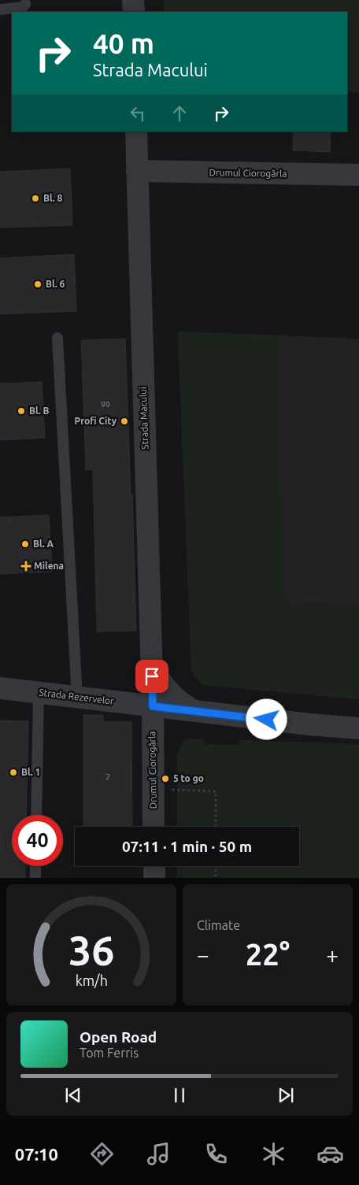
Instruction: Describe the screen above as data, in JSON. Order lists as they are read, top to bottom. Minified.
{"streets":{"street":["Drumul Ciorogârla","Strada Macului","Strada Rezervelor"]},"crossings":[["Drumul Ciorogârla","Strada Macului"],["Drumul Ciorogârla","Strada Rezervelor"],["Strada Macului","Strada Rezervelor"]],"places":{"other":["Bl. 8","Bl. 6","Bl. B","Profi City","Bl. A","Bl. 1","5 to go"],"health":["Milena"]},"house_numbers":["99","2"],"page":{"turn":["40 m","Strada Macului"],"limit":"40","trip":"07:11 · 1 min · 50 m","tile":"Climate","heat":["−","22°","+"],"song":["Open Road","Tom Ferris"],"tabs":"07:10","gauge":["36","km/h"]}}
